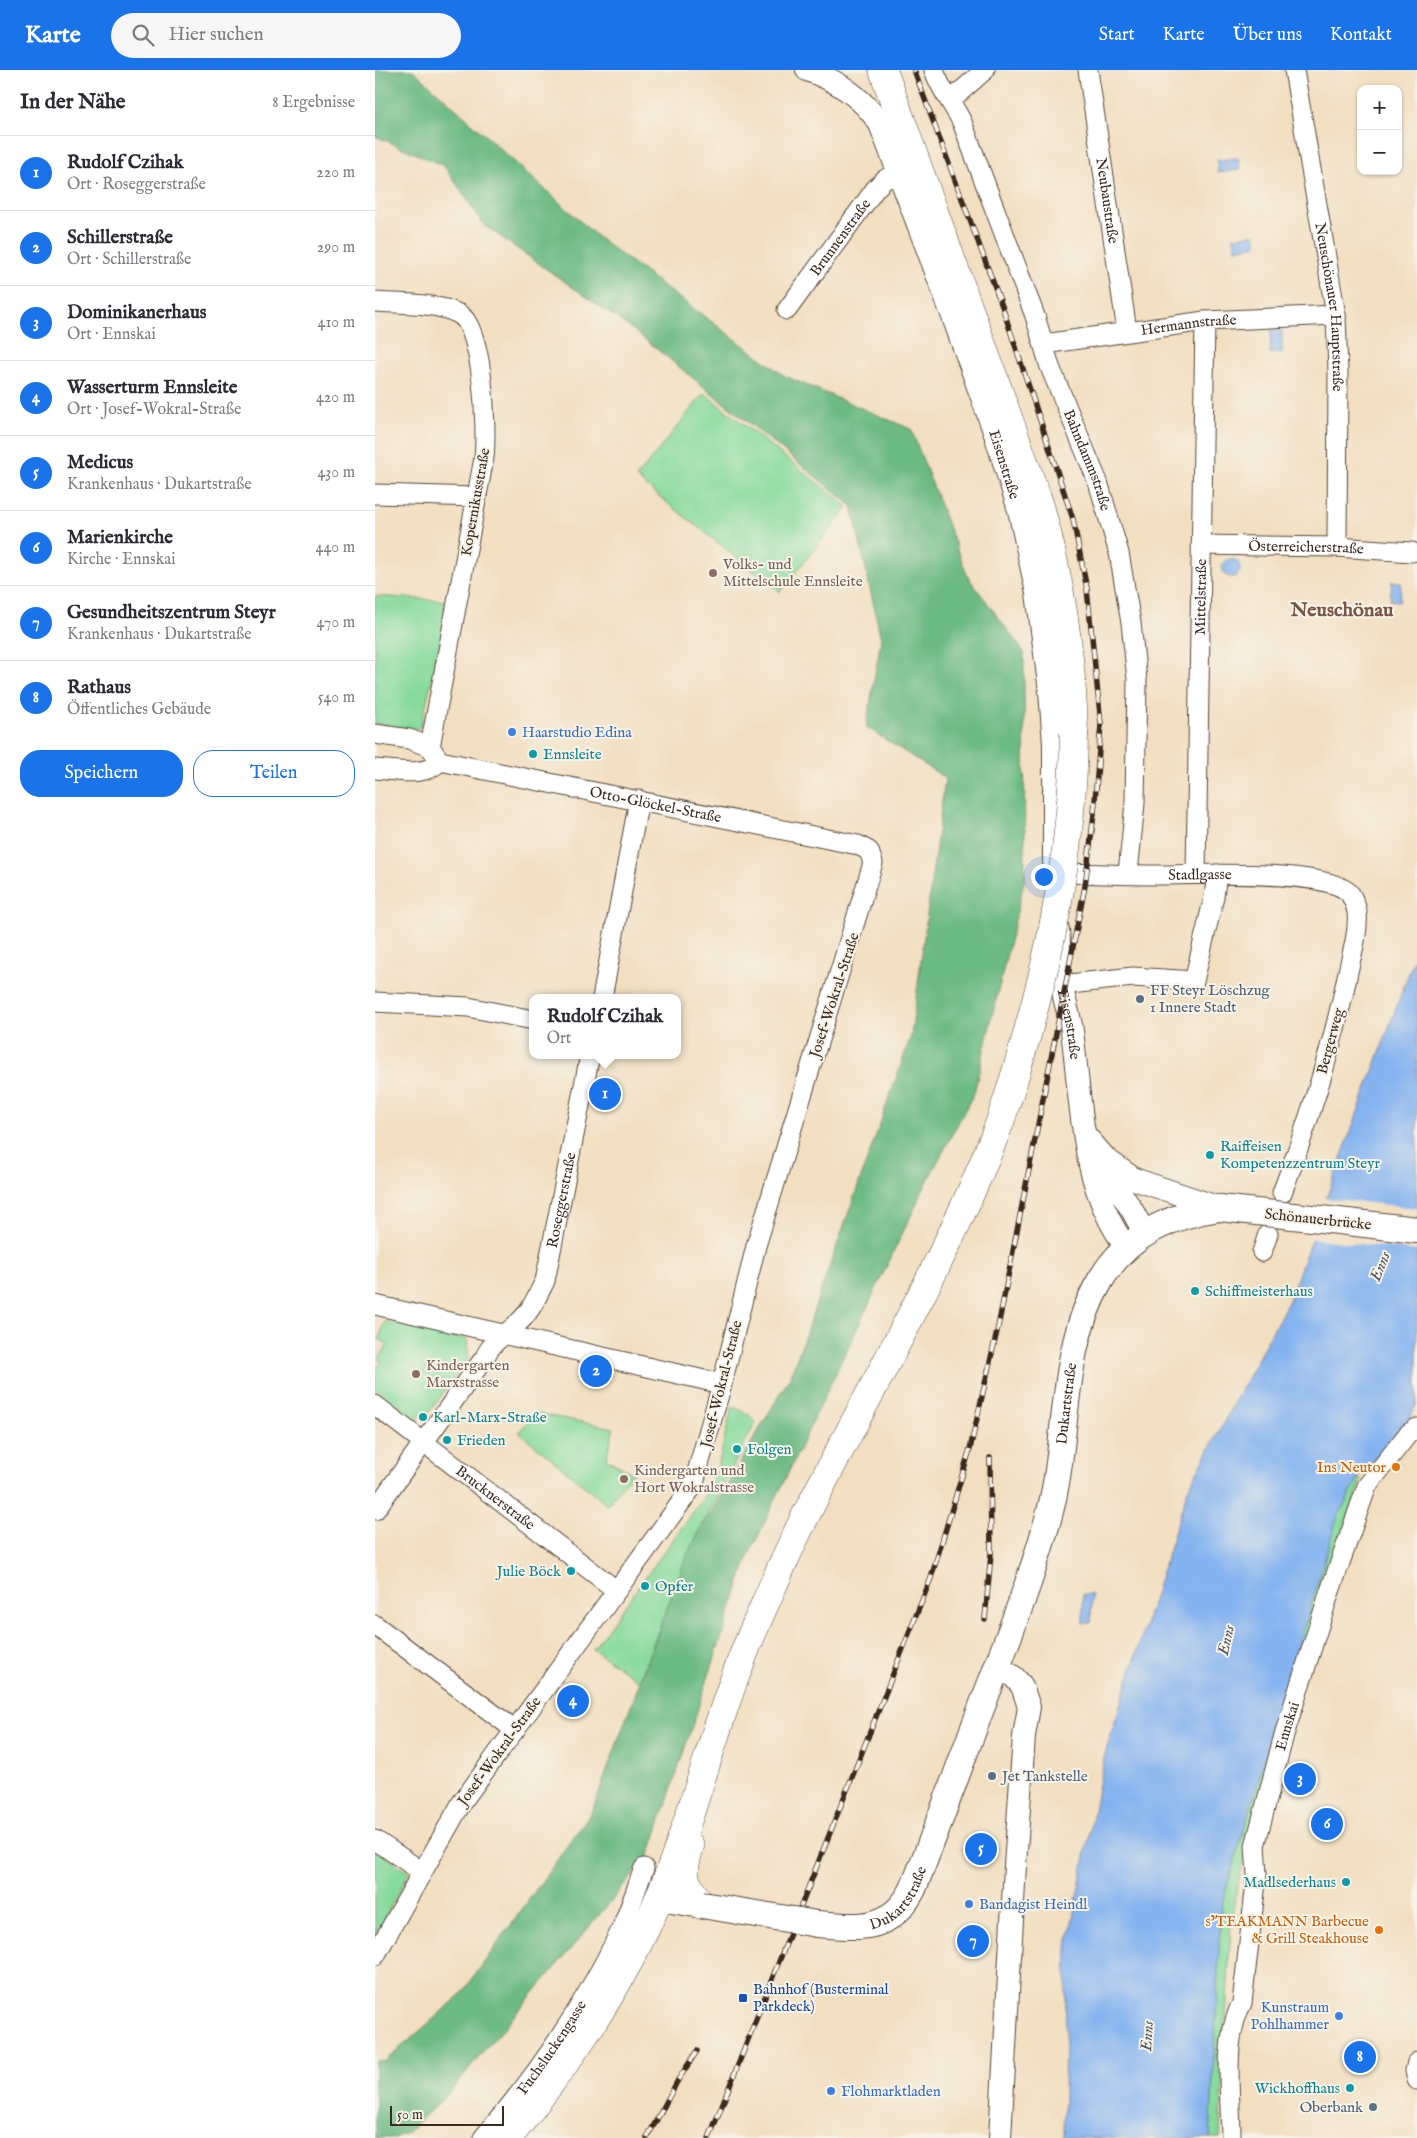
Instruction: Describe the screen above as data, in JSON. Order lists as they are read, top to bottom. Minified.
{"streets":{"main road":["Eisenstraße","Schönauerbrücke","Dukartstraße"],"street":["Neubaustraße","Brunnenstraße","Neuschönauer Hauptstraße","Hermannstraße","Bahndammstraße","Kopernikusstraße","Österreicherstraße","Mittelstraße","Otto-Glöckel-Straße","Stadlgasse","Josef-Wokral-Straße","Bergerweg","Roseggerstraße","Brucknerstraße","Ennskai","Fuchsluckengasse"]},"crossings":[["Neubaustraße","Hermannstraße"],["Brunnenstraße","Eisenstraße"],["Neuschönauer Hauptstraße","Hermannstraße"],["Neuschönauer Hauptstraße","Österreicherstraße"],["Hermannstraße","Bahndammstraße"],["Hermannstraße","Mittelstraße"],["Bahndammstraße","Stadlgasse"],["Eisenstraße","Stadlgasse"],["Eisenstraße","Schönauerbrücke"],["Eisenstraße","Dukartstraße"],["Kopernikusstraße","Otto-Glöckel-Straße"],["Österreicherstraße","Mittelstraße"],["Mittelstraße","Stadlgasse"],["Otto-Glöckel-Straße","Josef-Wokral-Straße"],["Stadlgasse","Bergerweg"],["Josef-Wokral-Straße","Brucknerstraße"],["Schönauerbrücke","Dukartstraße"]],"districts":["Neuschönau"],"water":["Enns"],"places":{"other":["Volks- und Mittelschule Ennsleite","Haarstudio Edina","Ennsleite","FF Steyr Löschzug 1 Innere Stadt","Raiffeisen Kompetenzzentrum Steyr","Schiffmeisterhaus","Kindergarten Marxstrasse","Karl-Marx-Straße","Frieden","Folgen","Ins Neutor","Kindergarten und Hort Wokralstrasse","Julie Böck","Opfer","Jet Tankstelle","Madlsederhaus","Bandagist Heindl","s’TEAKMANN Barbecue & Grill Steakhouse","Kunstraum Pohlhammer","Wickhoffhaus","Flohmarktladen","Oberbank"],"transit":["Bahnhof (Busterminal Parkdeck)"]},"scale_bar":"50 m","page":{"header":"Karte","search":"Hier suchen","nav":["Start","Karte","Über uns","Kontakt"],"heading":["In der Nähe","8 Ergebnisse"],"map_buttons":["+","−"],"list":[{"mark":"1","name":"Rudolf Czihak","note":"Ort · Roseggerstraße","value":"220 m"},{"mark":"2","name":"Schillerstraße","note":"Ort · Schillerstraße","value":"290 m"},{"mark":"3","name":"Dominikanerhaus","note":"Ort · Ennskai","value":"410 m"},{"mark":"4","name":"Wasserturm Ennsleite","note":"Ort · Josef-Wokral-Straße","value":"420 m"},{"mark":"5","name":"Medicus","note":"Krankenhaus · Dukartstraße","value":"430 m"},{"mark":"6","name":"Marienkirche","note":"Kirche · Ennskai","value":"440 m"},{"mark":"7","name":"Gesundheitszentrum Steyr","note":"Krankenhaus · Dukartstraße","value":"470 m"},{"mark":"8","name":"Rathaus","note":"Öffentliches Gebäude","value":"540 m"}],"buttons":["Speichern","Teilen"],"popup":["Rudolf Czihak","Ort"],"pins":["1","2","4","3","6","5","7","8"],"scale":"50 m"}}
